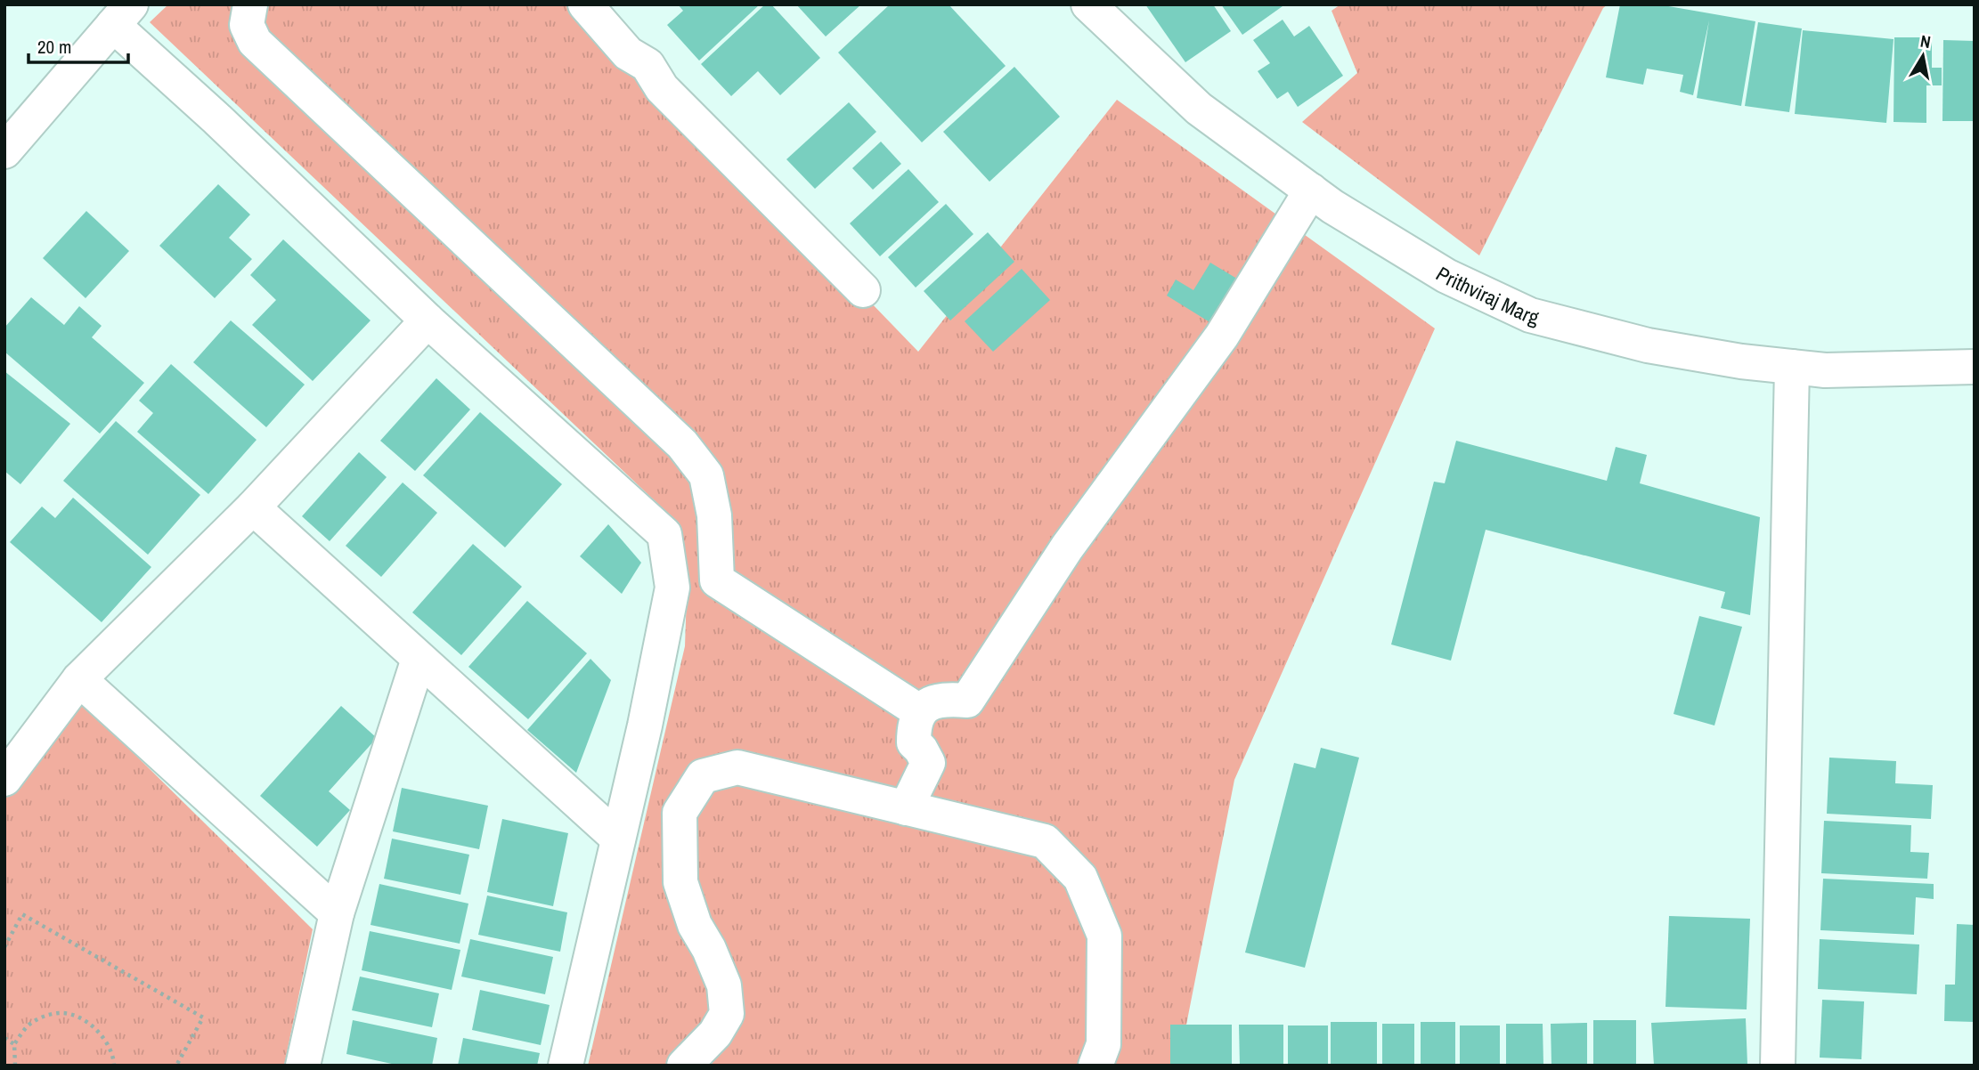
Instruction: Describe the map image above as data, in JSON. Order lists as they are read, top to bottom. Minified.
{"streets":{"street":["Prithviraj Marg"]},"scale_bar":"20 m","north":"top"}
